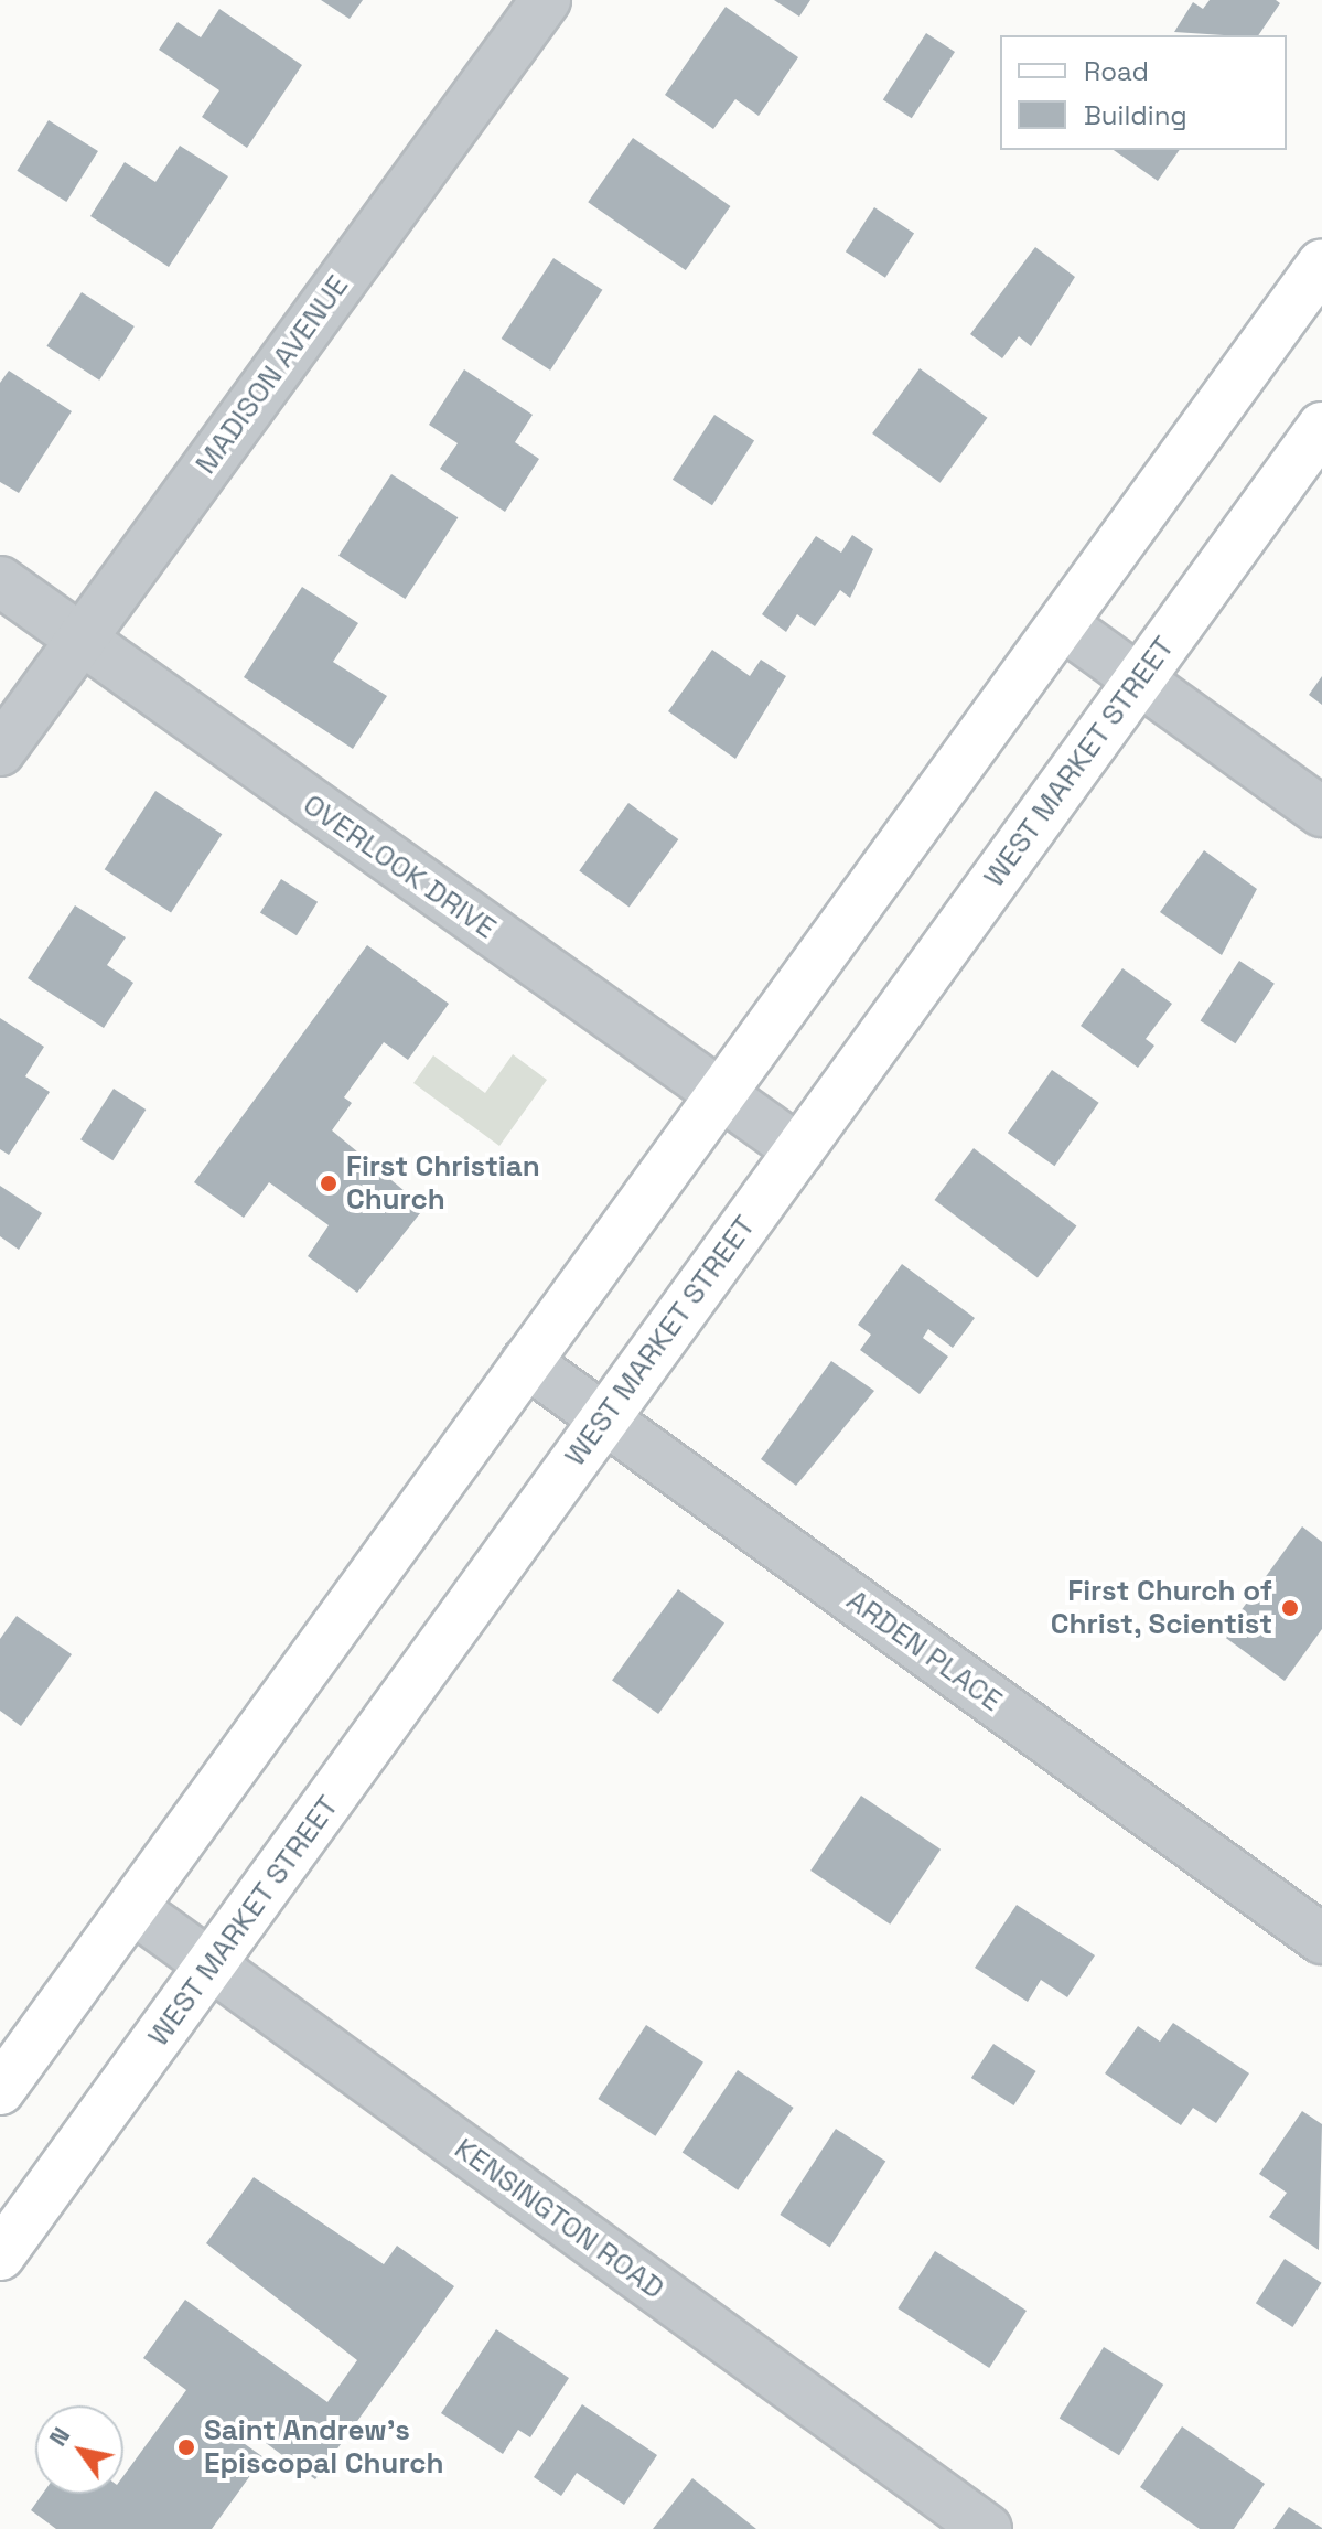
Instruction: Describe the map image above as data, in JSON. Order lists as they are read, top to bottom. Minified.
{"streets":{"main road":["WEST MARKET STREET"],"street":["MADISON AVENUE","OVERLOOK DRIVE","ARDEN PLACE","KENSINGTON ROAD"]},"crossings":[["MADISON AVENUE","OVERLOOK DRIVE"],["WEST MARKET STREET","OVERLOOK DRIVE"],["WEST MARKET STREET","ARDEN PLACE"],["WEST MARKET STREET","KENSINGTON ROAD"]],"places":["First Christian Church","First Church of Christ, Scientist","Saint Andrew's Episcopal Church"],"legend":["Road","Building"],"north":"top left"}
